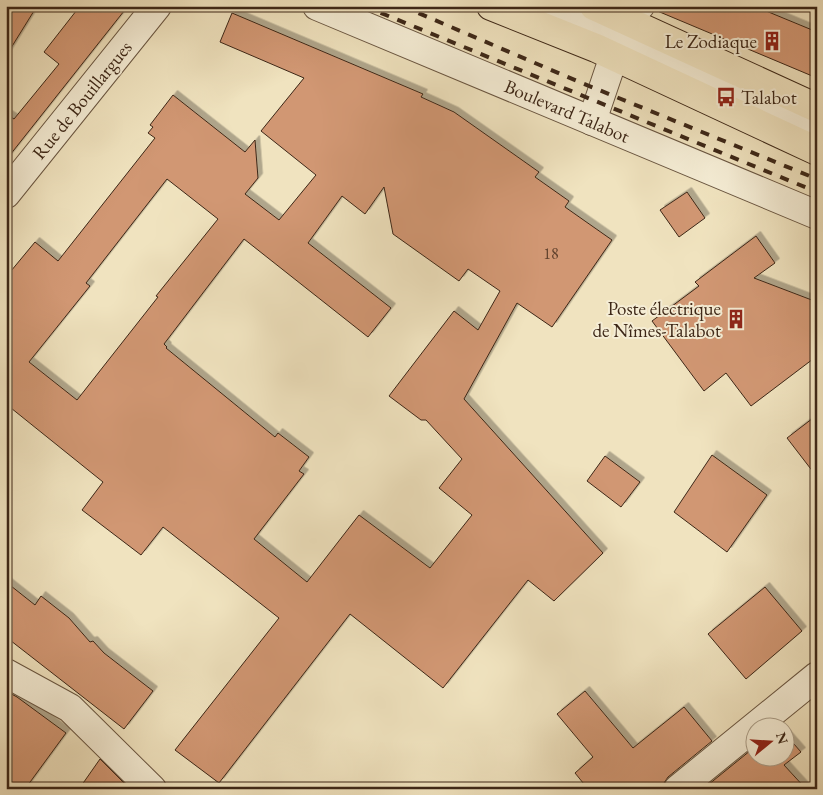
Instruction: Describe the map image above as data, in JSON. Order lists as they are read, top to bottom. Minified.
{"streets":{"street":["Rue de Bouillargues","Boulevard Talabot"]},"places":{"building":["Le Zodiaque","Poste électrique de Nîmes-Talabot"],"bus stop":["Talabot"]},"house_numbers":["18"],"north":"right"}
